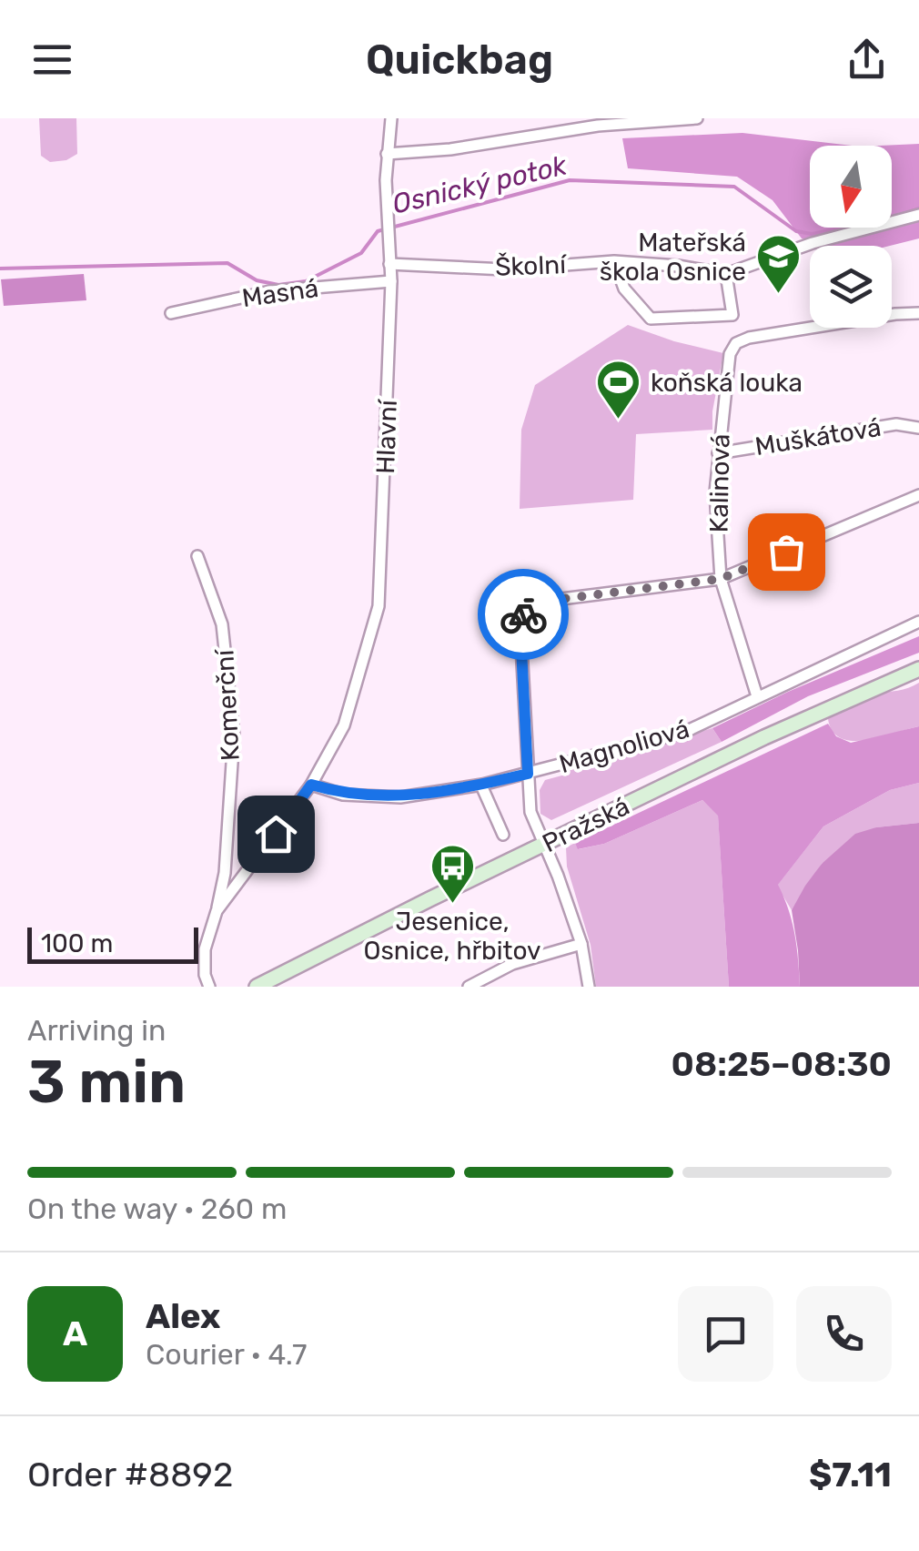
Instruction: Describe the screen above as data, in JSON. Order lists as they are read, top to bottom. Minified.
{"streets":{"main road":["Pražská"],"street":["Školní","Masná","Hlavní","Muškátová","Kalinová","Komerční","Magnoliová"]},"crossings":[["Školní","Hlavní"],["Masná","Hlavní"],["Hlavní","Komerční"],["Hlavní","Magnoliová"],["Muškátová","Kalinová"],["Kalinová","Magnoliová"]],"water":["Osnický potok"],"places":{"school or university":["Mateřská škola Osnice"],"sports":["koňská louka"],"bus stop":["Jesenice, Osnice, hřbitov"]},"scale_bar":"100 m","north":"bottom","page":{"header":"Quickbag","scale":"100 m","heading":["3 min","Arriving in","08:25–08:30"],"panel":["Alex","Courier · 4.7","Order #8892","$7.11"],"bar":"On the way · 260 m","round":"A"}}
